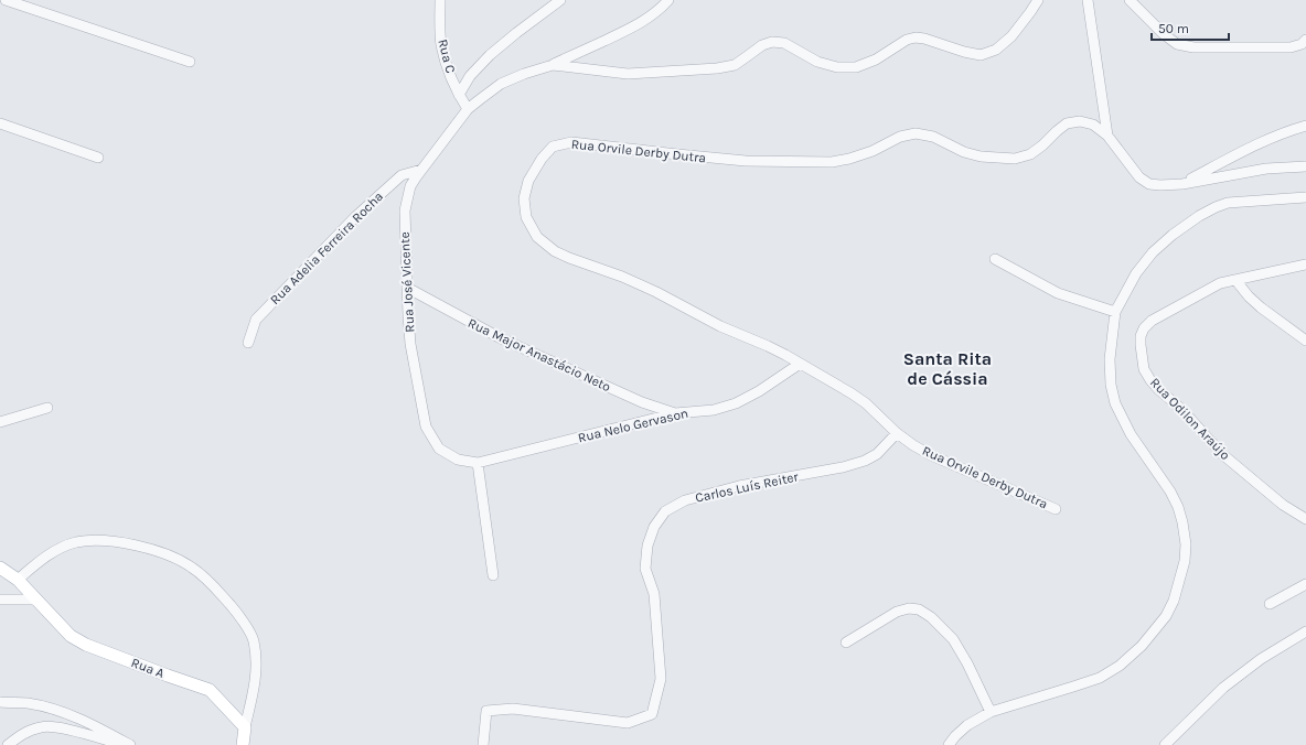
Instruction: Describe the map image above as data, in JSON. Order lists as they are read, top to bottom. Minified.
{"streets":{"main road":["Rua A"],"street":["Rua C","Rua Orvile Derby Dutra","Rua Adelia Ferreira Rocha","Rua José Vicente","Rua Major Anastácio Neto","Rua Odilon Araújo","Rua Nelo Gervason","Carlos Luís Reiter"]},"crossings":[["Rua C","Rua José Vicente"],["Rua Orvile Derby Dutra","Rua Nelo Gervason"],["Rua Orvile Derby Dutra","Carlos Luís Reiter"],["Rua Adelia Ferreira Rocha","Rua José Vicente"],["Rua José Vicente","Rua Major Anastácio Neto"],["Rua José Vicente","Rua Nelo Gervason"],["Rua Major Anastácio Neto","Rua Nelo Gervason"]],"districts":["Santa Rita de Cássia"],"scale_bar":"50 m"}
